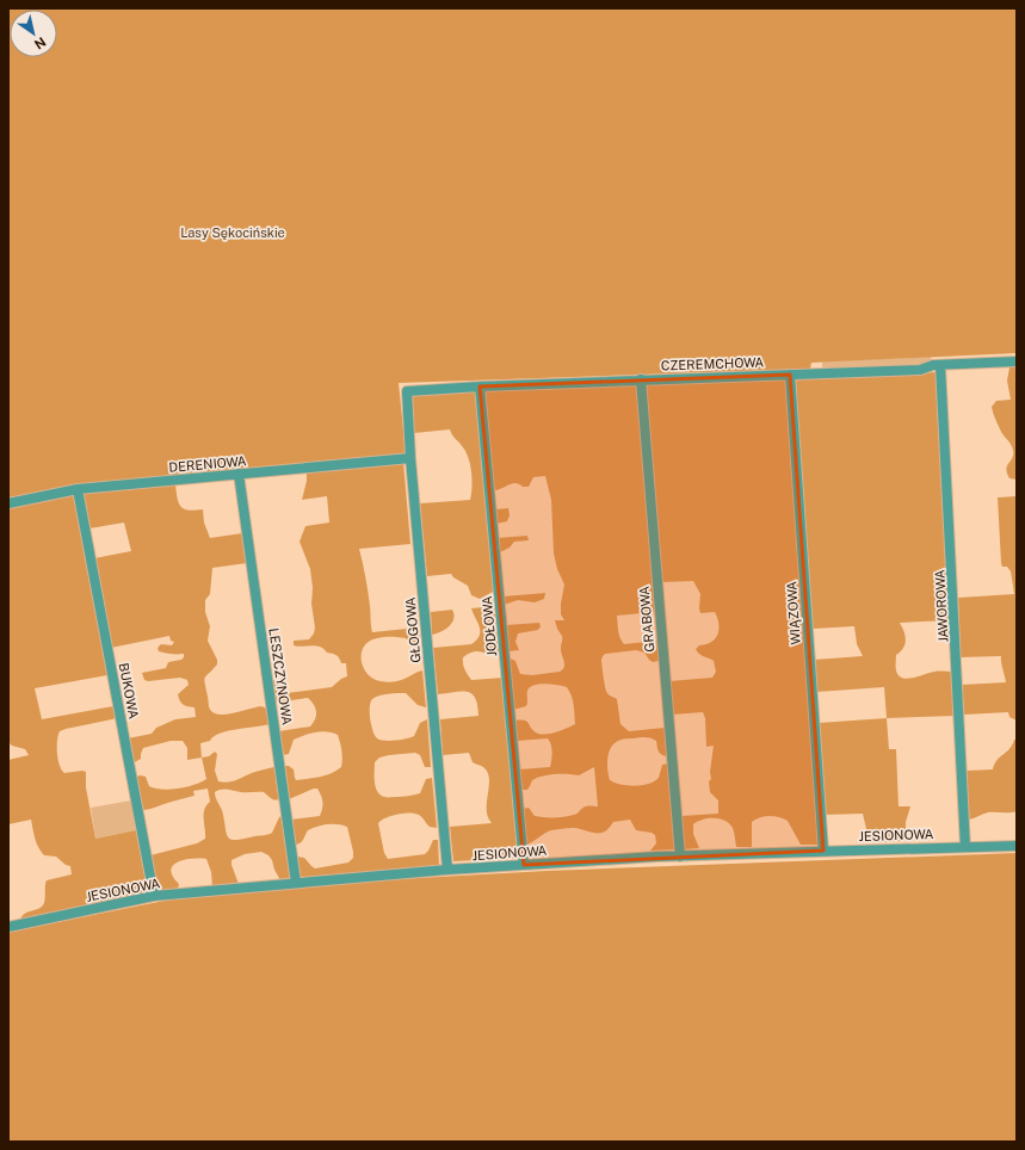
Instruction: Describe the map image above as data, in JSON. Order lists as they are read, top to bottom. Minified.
{"streets":{"street":["CZEREMCHOWA","DERENIOWA","JAWOROWA","WIĄZOWA","GRABOWA","JODŁOWA","GŁOGOWA","LESZCZYNOWA","BUKOWA","JESIONOWA"]},"crossings":[["CZEREMCHOWA","JAWOROWA"],["CZEREMCHOWA","WIĄZOWA"],["CZEREMCHOWA","GRABOWA"],["CZEREMCHOWA","JODŁOWA"],["CZEREMCHOWA","GŁOGOWA"],["DERENIOWA","GŁOGOWA"],["DERENIOWA","LESZCZYNOWA"],["DERENIOWA","BUKOWA"],["JAWOROWA","JESIONOWA"],["WIĄZOWA","JESIONOWA"],["GRABOWA","JESIONOWA"],["JODŁOWA","JESIONOWA"],["GŁOGOWA","JESIONOWA"],["LESZCZYNOWA","JESIONOWA"],["BUKOWA","JESIONOWA"]],"parks":["Lasy Sękocińskie"],"north":"bottom right"}
